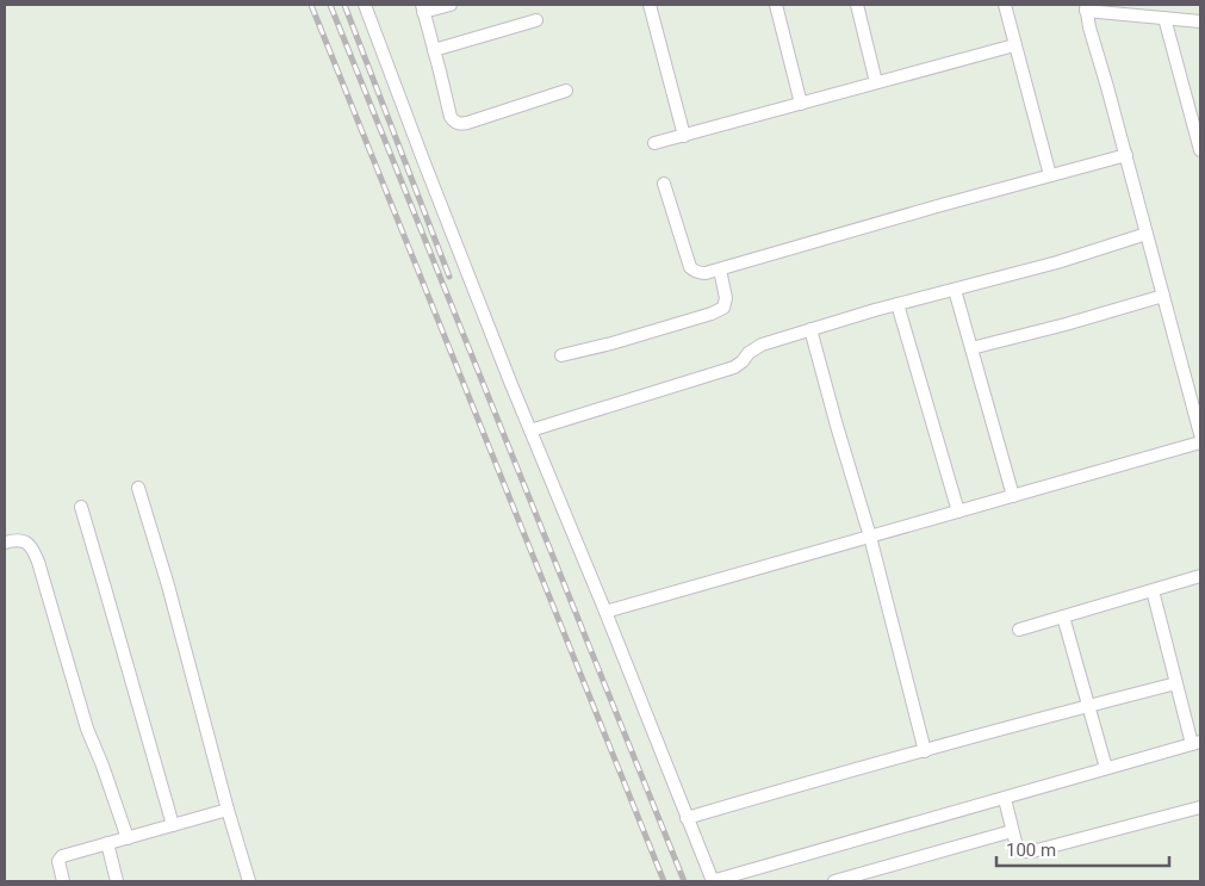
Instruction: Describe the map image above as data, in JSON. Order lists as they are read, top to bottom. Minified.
{"scale_bar":"100 m"}
